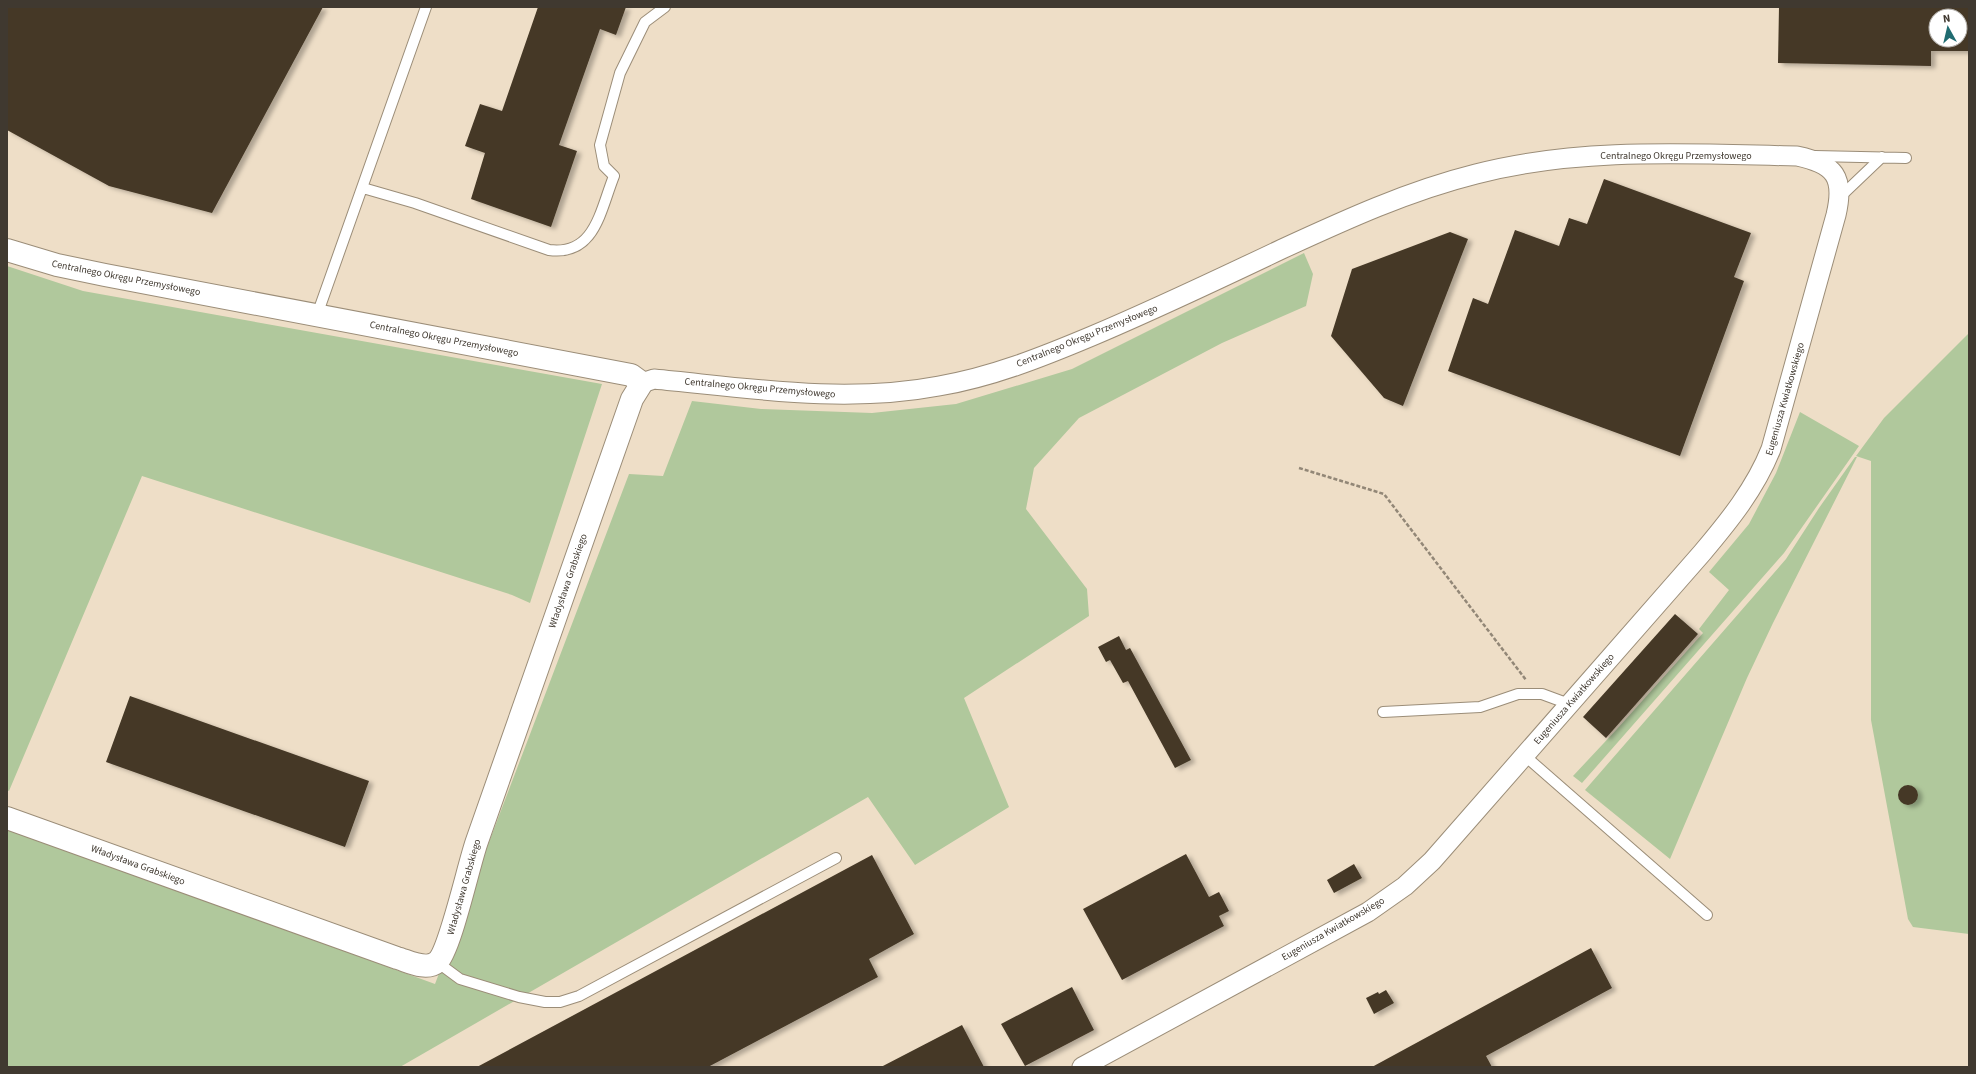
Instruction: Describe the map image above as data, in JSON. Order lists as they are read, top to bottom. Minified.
{"streets":{"street":["Centralnego Okręgu Przemysłowego","Eugeniusza Kwiatkowskiego","Władysława Grabskiego"]},"crossings":[["Centralnego Okręgu Przemysłowego","Eugeniusza Kwiatkowskiego"],["Centralnego Okręgu Przemysłowego","Władysława Grabskiego"]],"north":"top"}
